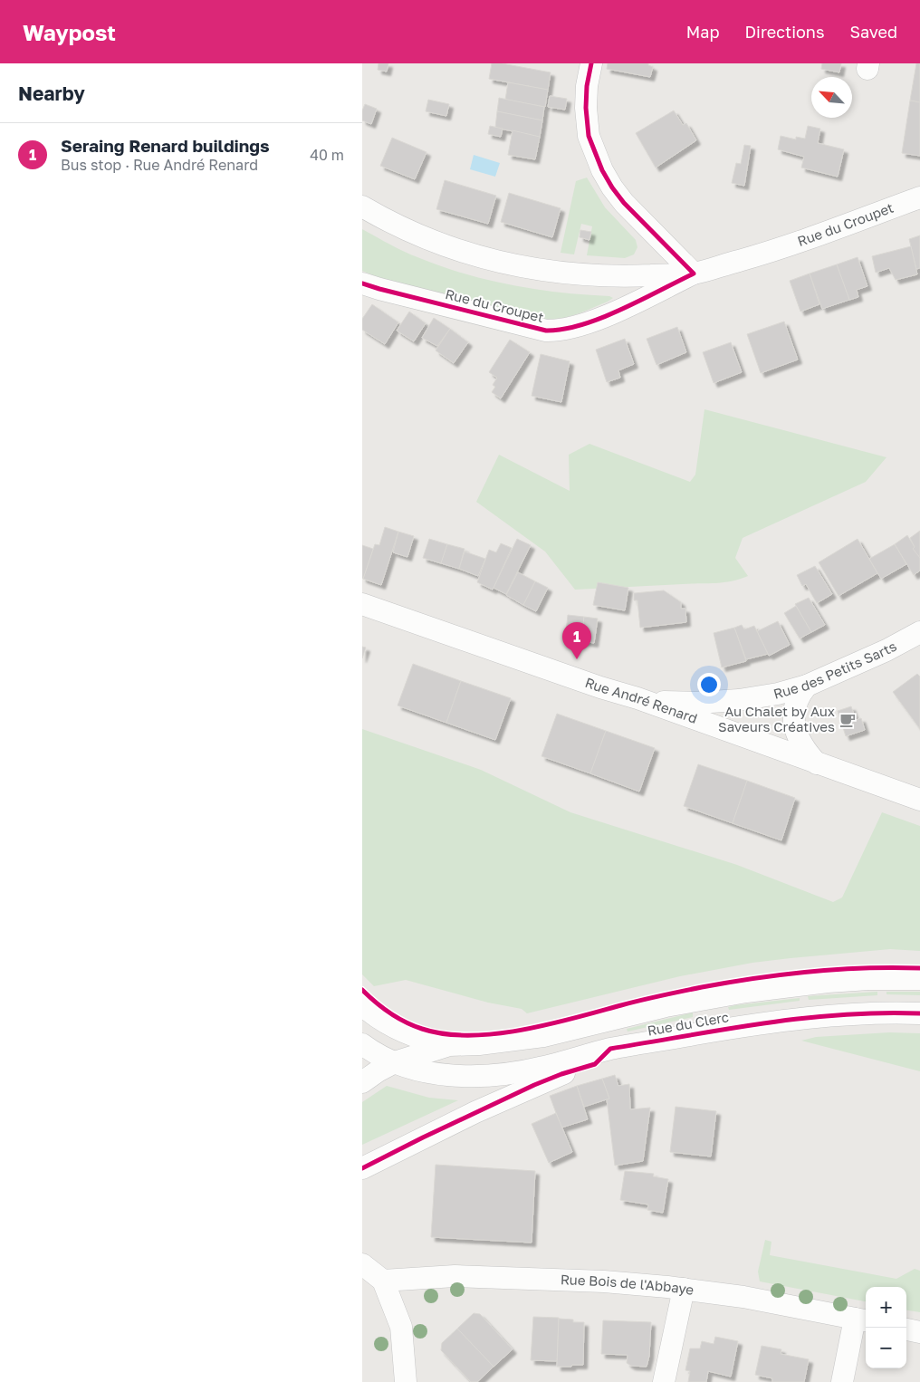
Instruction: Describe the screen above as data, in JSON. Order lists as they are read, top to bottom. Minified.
{"streets":{"street":["Rue du Croupet","Rue des Petits Sarts","Rue André Renard","Rue du Clerc","Rue Bois de l'Abbaye"]},"crossings":[["Rue des Petits Sarts","Rue André Renard"]],"places":{"cafe":["Au Chalet by Aux Saveurs Créatives"]},"north":"top left","page":{"header":"Waypost","nav":["Map","Directions","Saved"],"heading":"Nearby","list":[{"mark":"1","name":"Seraing Renard buildings","note":"Bus stop · Rue André Renard","value":"40 m"}],"pins":"1","map_buttons":["+","−"]}}
